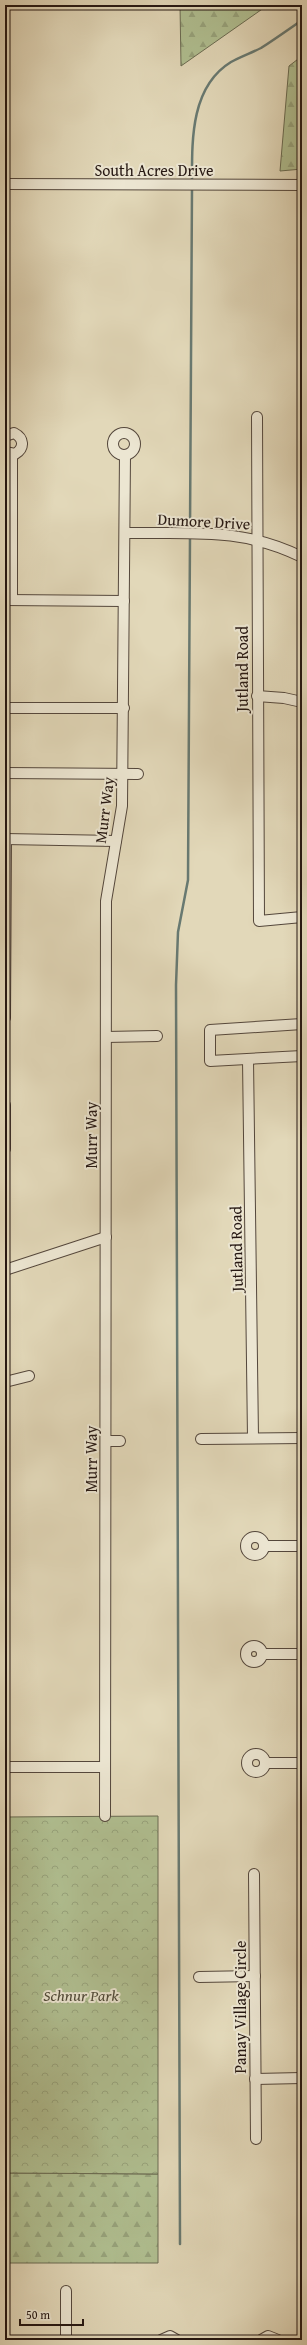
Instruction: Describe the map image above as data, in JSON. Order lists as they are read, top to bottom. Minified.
{"streets":{"street":["South Acres Drive","Dumore Drive","Jutland Road","Murr Way","Panay Village Circle"]},"crossings":[["Dumore Drive","Jutland Road"],["Dumore Drive","Murr Way"]],"parks":["Schnur Park"],"scale_bar":"50 m"}
